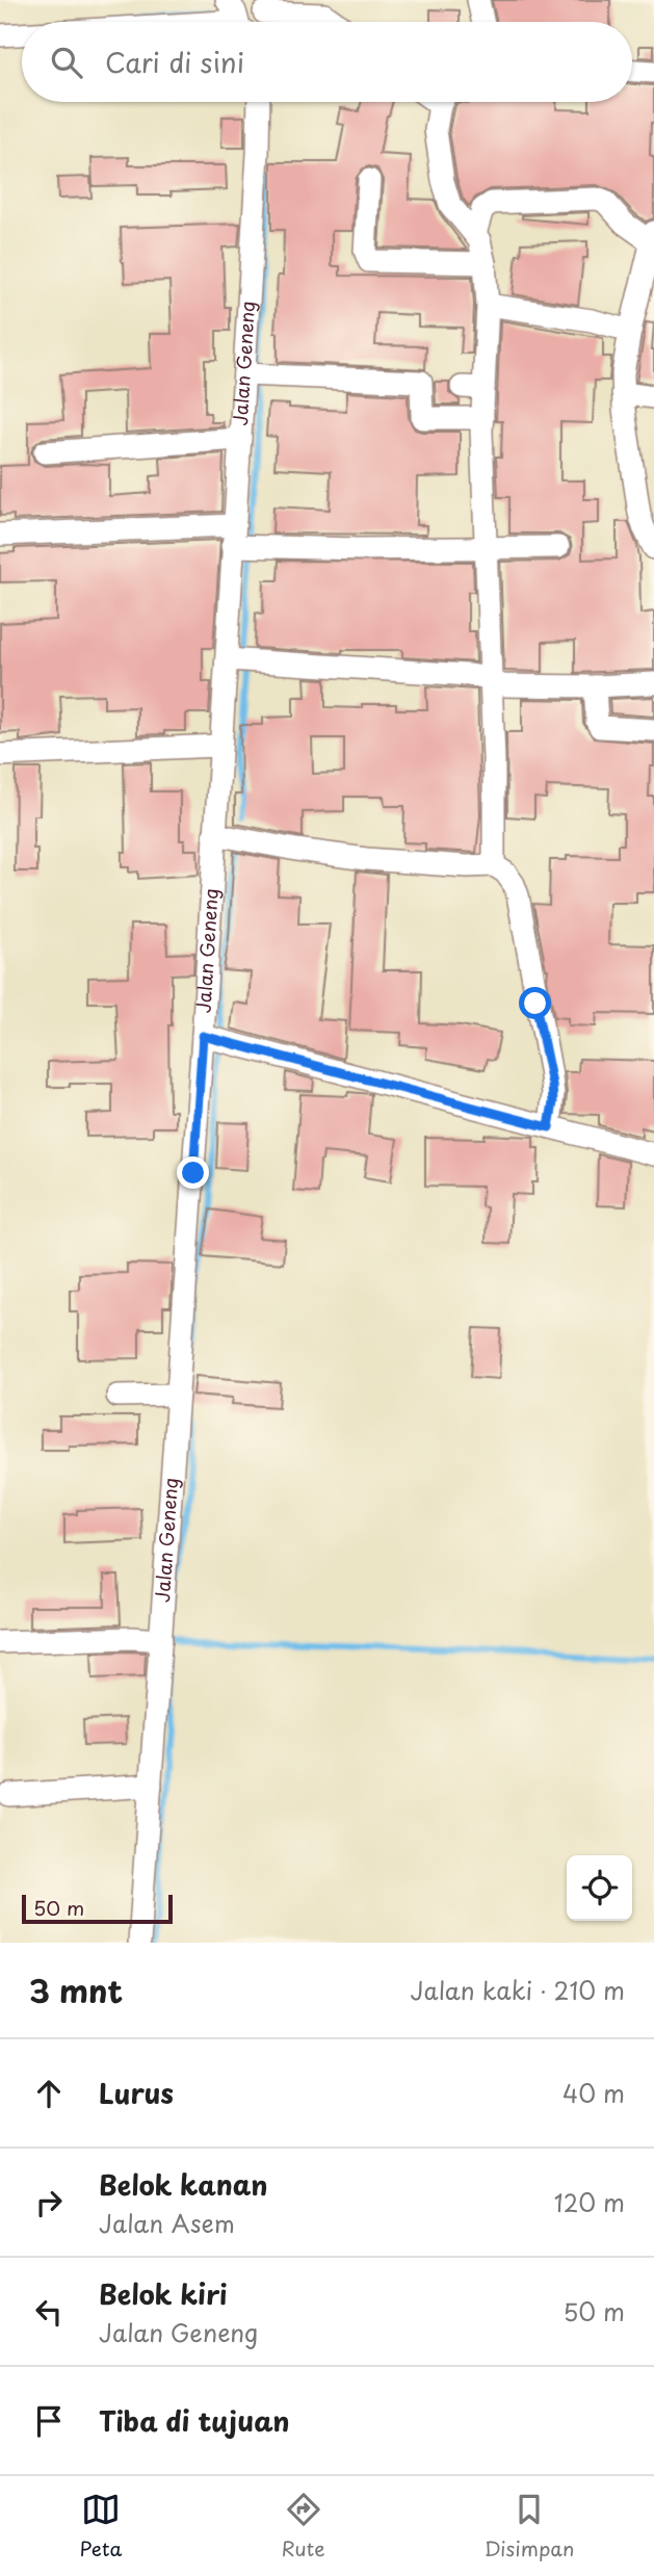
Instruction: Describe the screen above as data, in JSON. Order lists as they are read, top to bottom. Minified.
{"streets":{"street":["Jalan Geneng"]},"scale_bar":"50 m","page":{"search":"Cari di sini","scale":"50 m","heading":["3 mnt","Jalan kaki · 210 m"],"list":[["Lurus","40 m"],["Belok kanan","Jalan Asem","120 m"],["Belok kiri","Jalan Geneng","50 m"],"Tiba di tujuan"],"nav":["Peta","Rute","Disimpan"]}}
